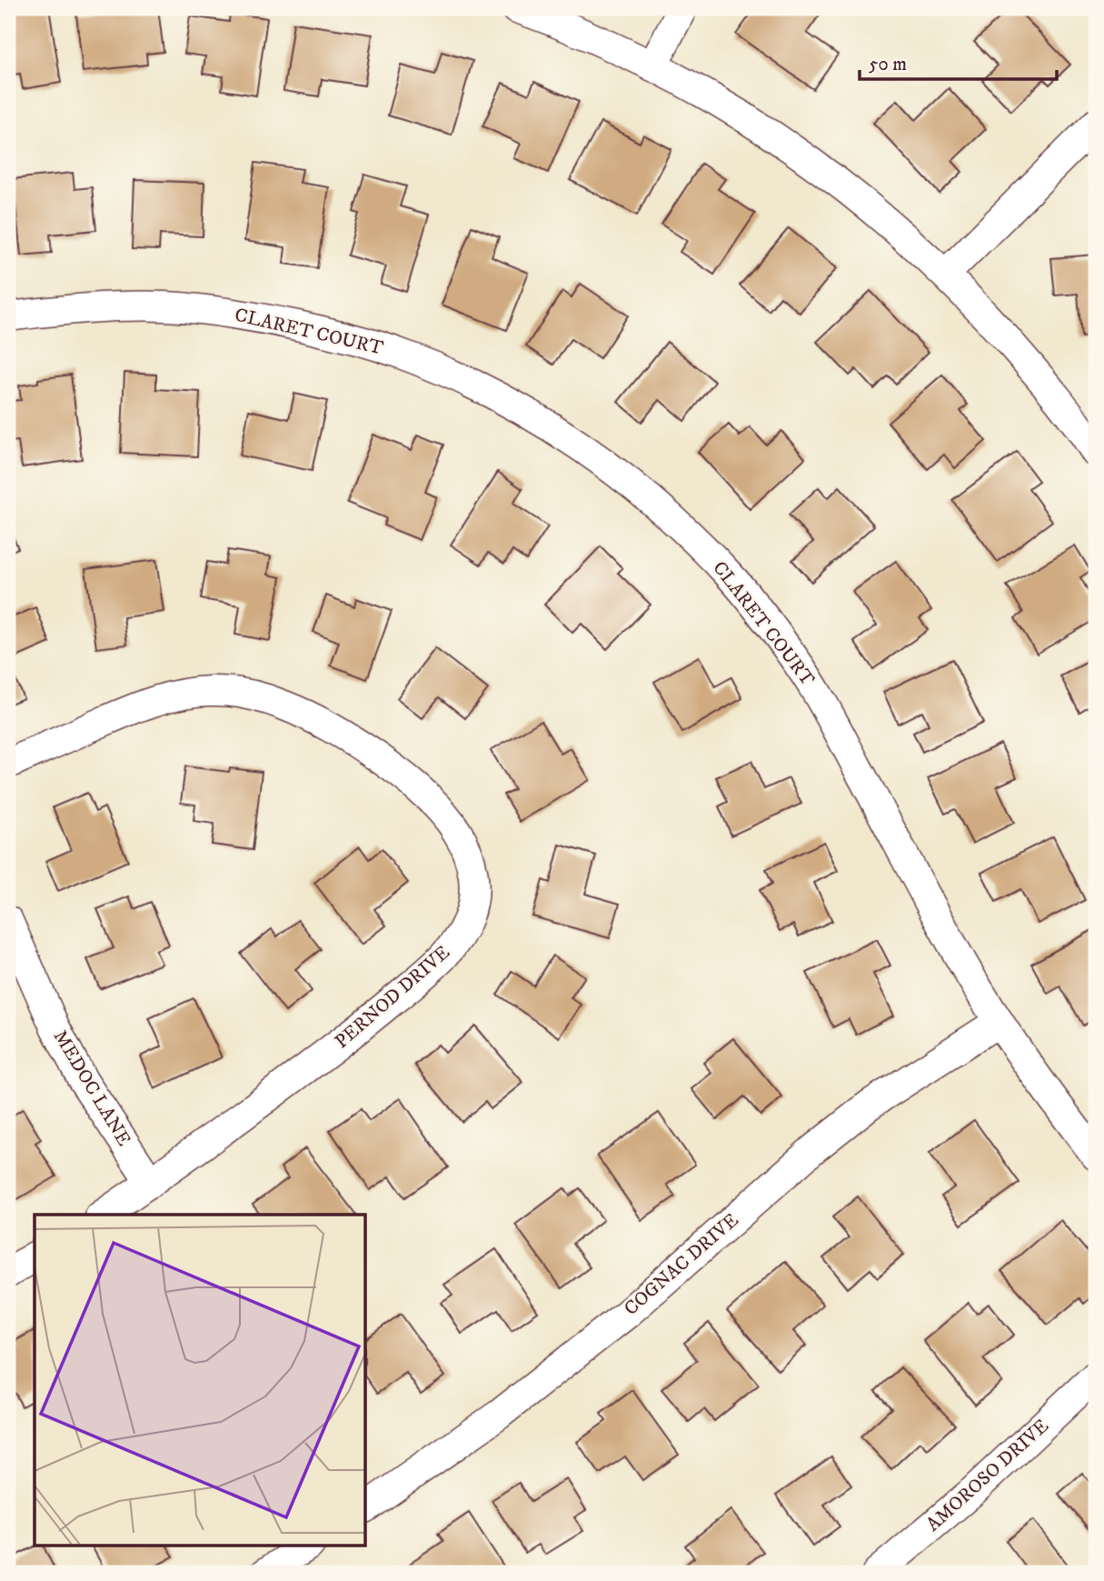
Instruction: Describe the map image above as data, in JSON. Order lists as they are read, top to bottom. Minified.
{"streets":{"street":["CLARET COURT","PERNOD DRIVE","MEDOC LANE","COGNAC DRIVE","AMOROSO DRIVE"]},"crossings":[["CLARET COURT","COGNAC DRIVE"],["PERNOD DRIVE","MEDOC LANE"]],"scale_bar":"50 m"}
